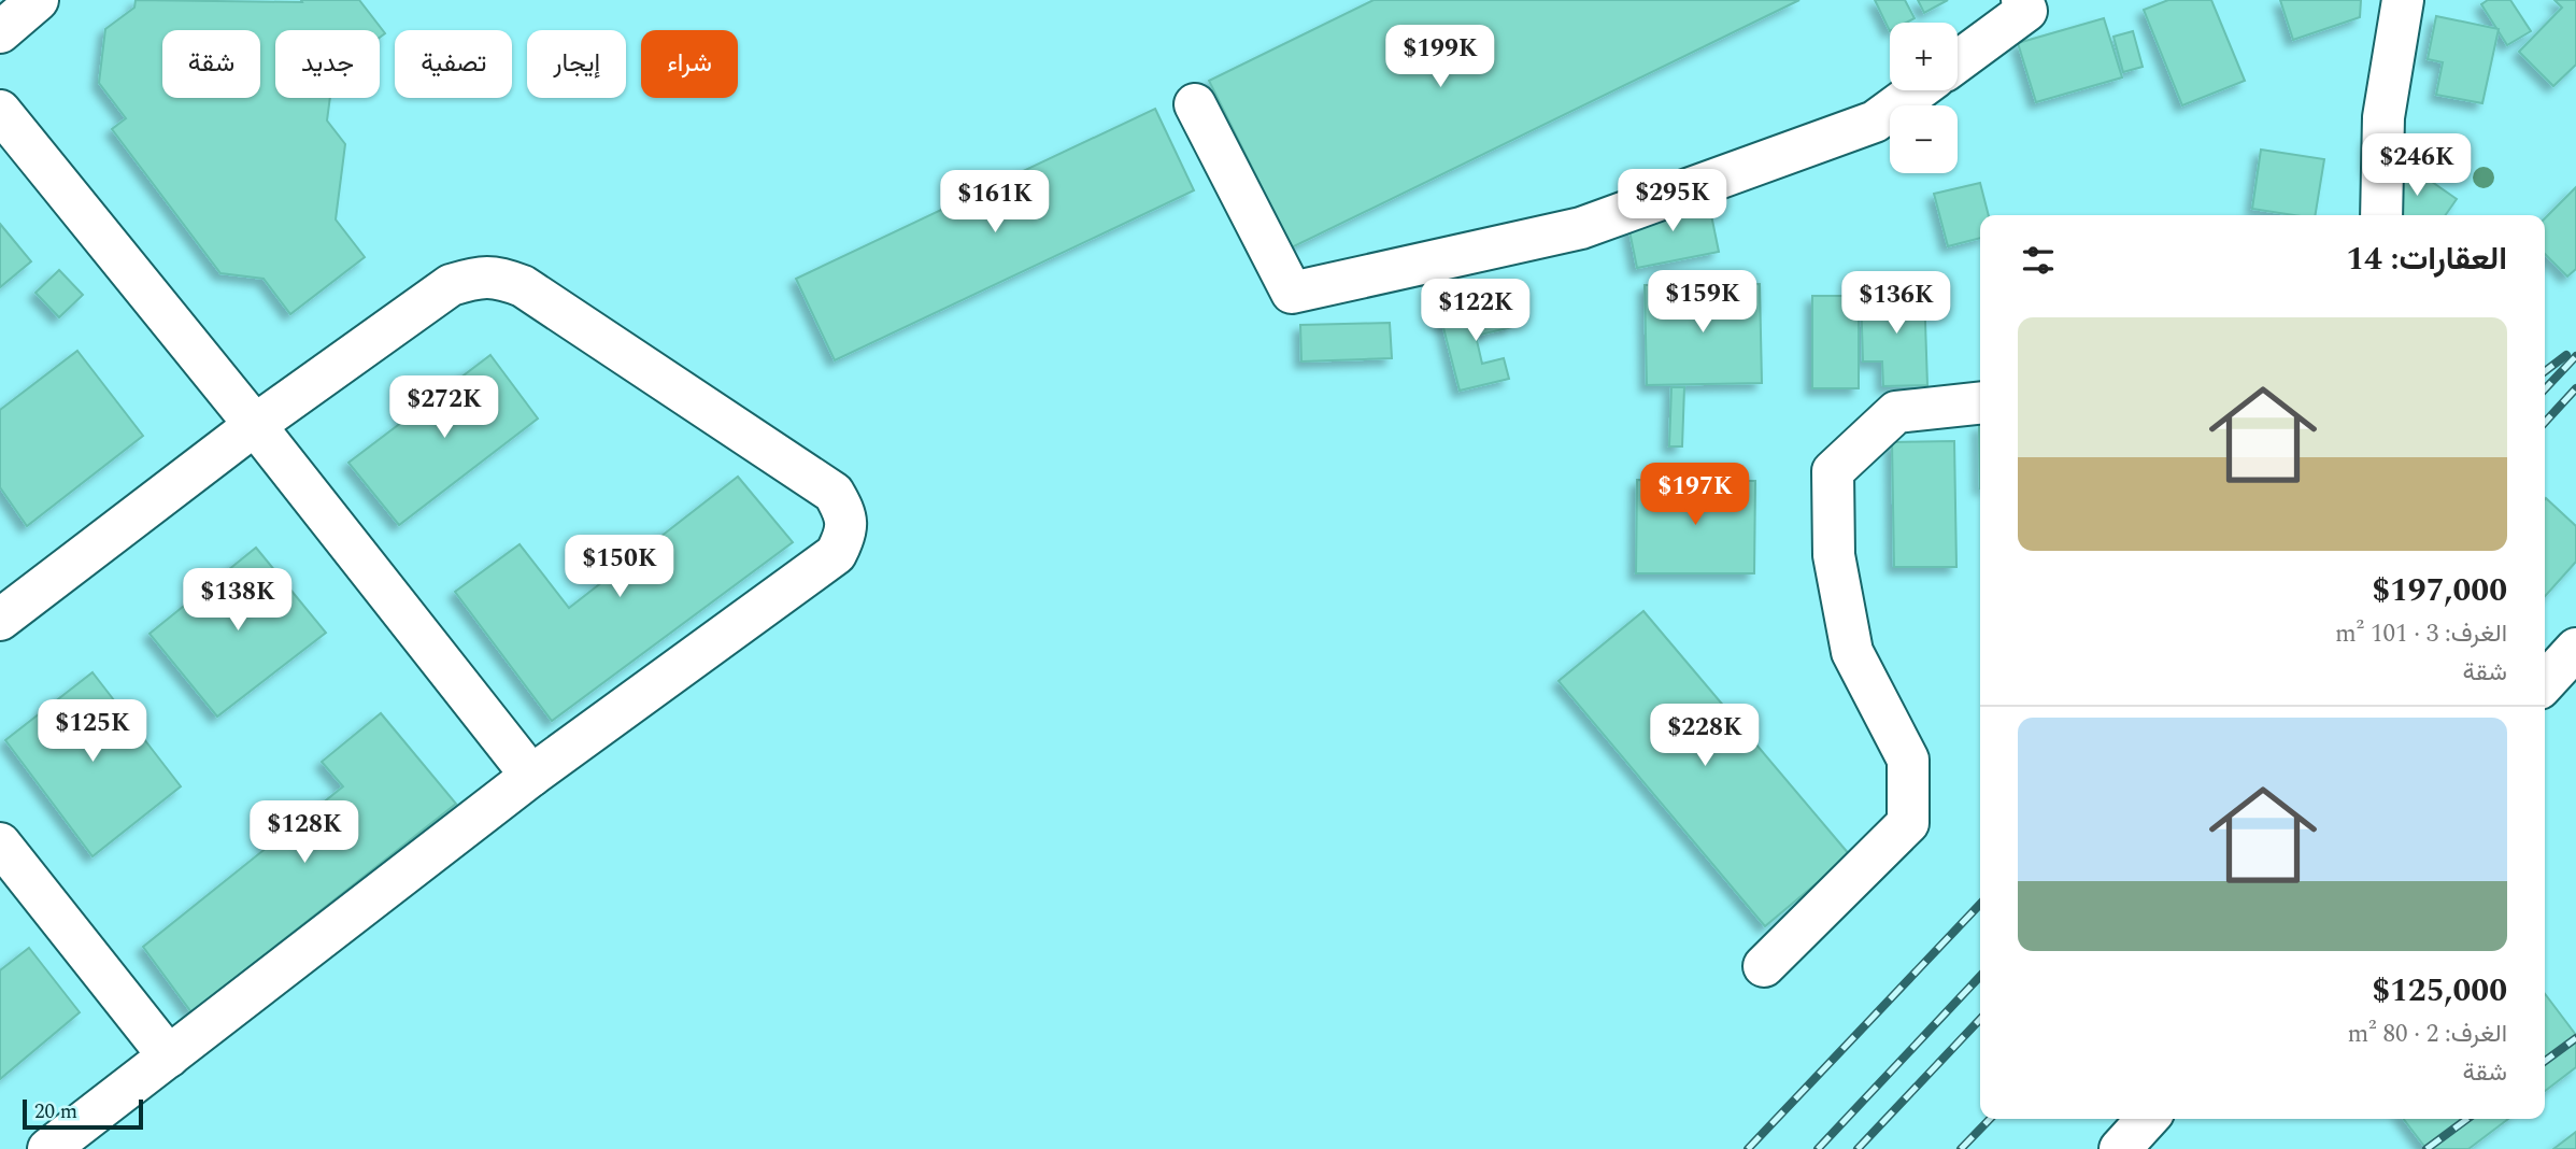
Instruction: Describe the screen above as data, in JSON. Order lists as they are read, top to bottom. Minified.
{"scale_bar":"20 m","page":{"map_buttons":["+","−"],"price":["$199K","$246K","$295K","$161K","$159K","$136K","$122K","$272K","$197K","$150K","$138K","$125K","$228K","$128K"],"chip":["شراء","إيجار","تصفية","جديد","شقة"],"heading":"العقارات: 14","list":[{"name":"$197,000","note":"الغرف: 3 · 101 m² · شقة"},{"name":"$125,000","note":"الغرف: 2 · 80 m² · شقة"}],"scale":"20 m"}}
